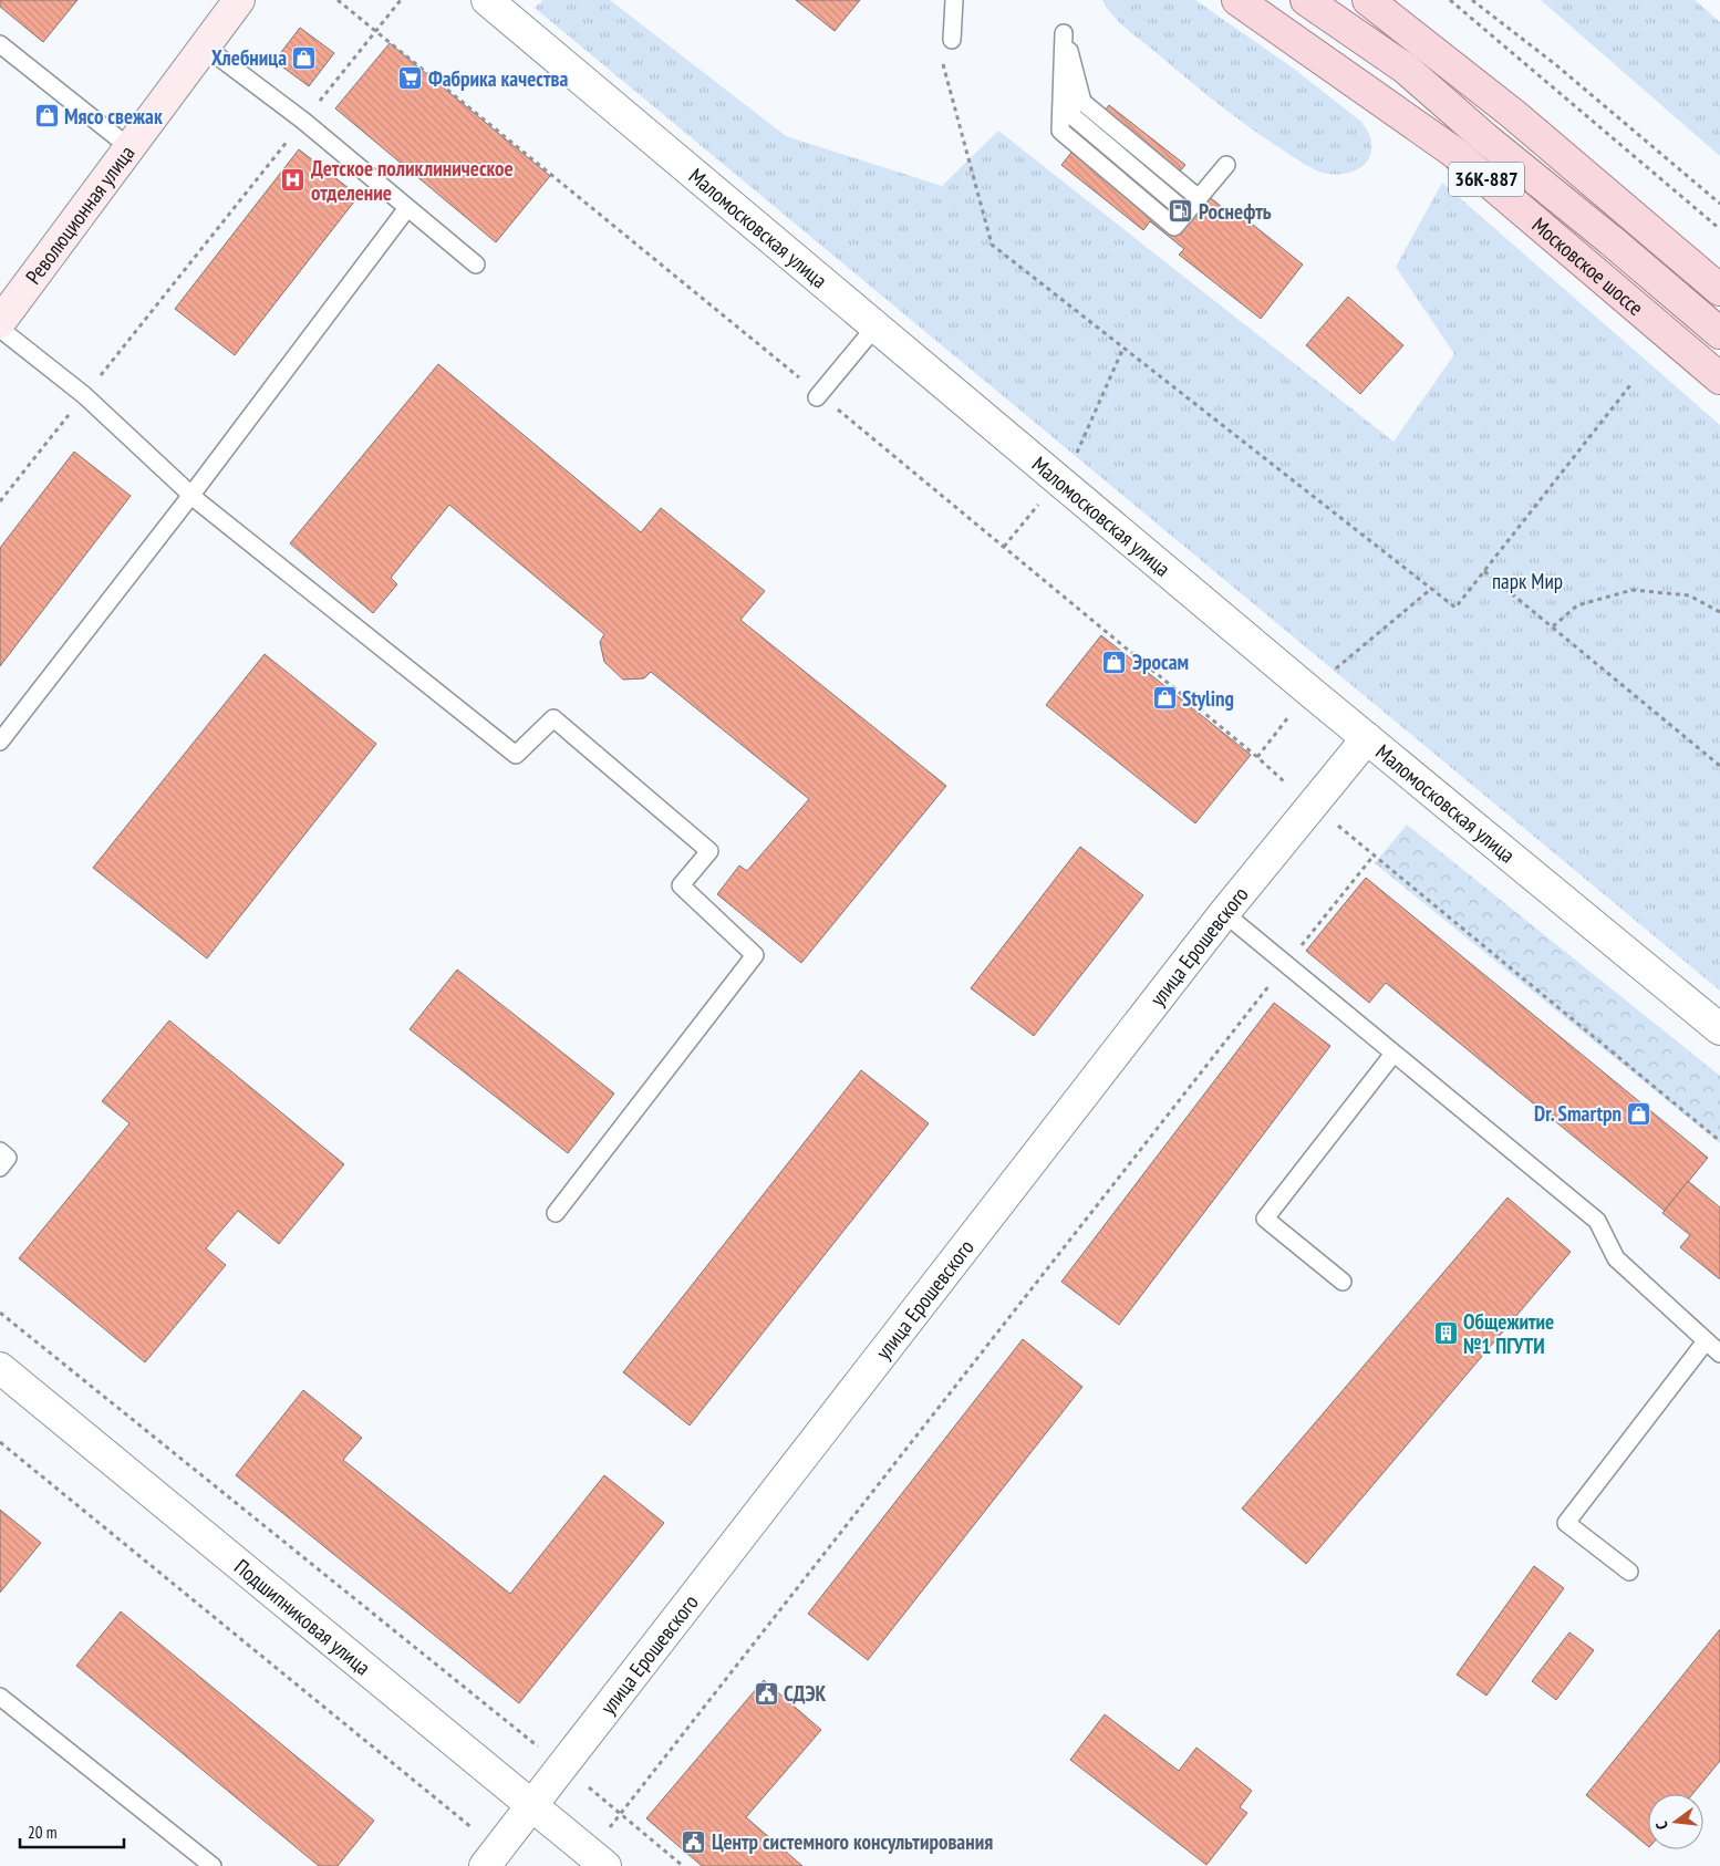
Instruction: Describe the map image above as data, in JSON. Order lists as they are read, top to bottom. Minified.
{"streets":{"main road":["36К-887","Революционная улица","Московское шоссе"],"street":["Маломосковская улица","улица Ерошевского","Подшипниковая улица"]},"crossings":[["Маломосковская улица","улица Ерошевского"],["улица Ерошевского","Подшипниковая улица"]],"parks":["парк Мир"],"places":{"shop":["Хлебница","Мясо свежак","Эросам","Styling","Dr. Smartpn"],"supermarket":["Фабрика качества"],"hospital":["Детское поликлиническое отделение"],"fuel station":["Роснефть"],"building":["Общежитие №1 ПГУТИ"],"public building":["СДЭК","Центр системного консультирования"]},"scale_bar":"20 m","north":"left"}
